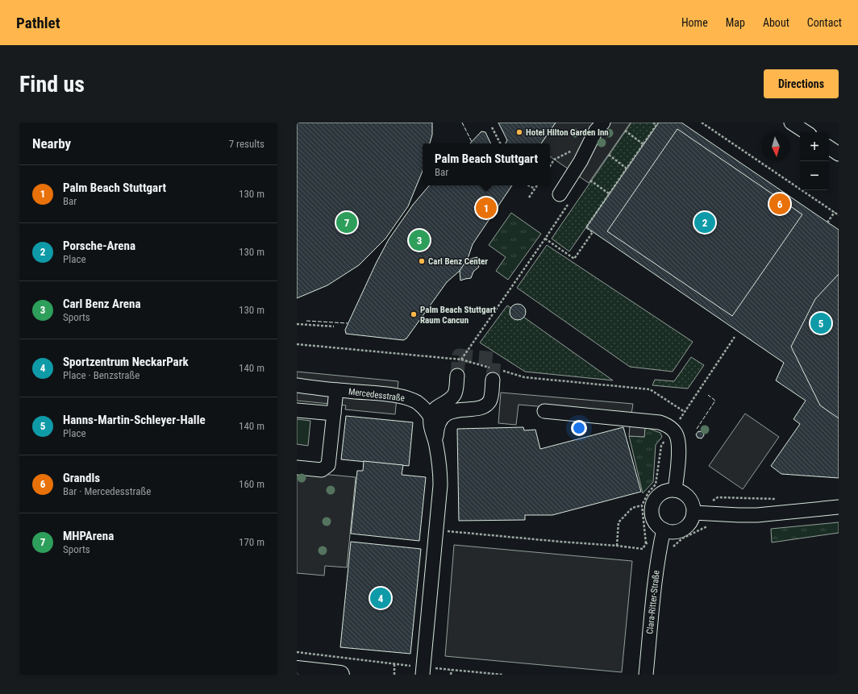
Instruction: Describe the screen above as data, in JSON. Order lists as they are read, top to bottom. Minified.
{"streets":{"street":["Mercedesstraße","Clara-Ritter-Straße"]},"places":["Hotel Hilton Garden Inn","Carl Benz Center","Palm Beach Stuttgart Raum Cancun"],"north":"bottom","page":{"header":"Pathlet","nav":["Home","Map","About","Contact"],"buttons":"Directions","title":"Find us","heading":["Nearby","7 results"],"map_buttons":["+","−"],"popup":["Palm Beach Stuttgart","Bar"],"list":[{"mark":"1","name":"Palm Beach Stuttgart","note":"Bar","value":"130 m"},{"mark":"2","name":"Porsche-Arena","note":"Place","value":"130 m"},{"mark":"3","name":"Carl Benz Arena","note":"Sports","value":"130 m"},{"mark":"4","name":"Sportzentrum NeckarPark","note":"Place · Benzstraße","value":"140 m"},{"mark":"5","name":"Hanns-Martin-Schleyer-Halle","note":"Place","value":"140 m"},{"mark":"6","name":"Grandls","note":"Bar · Mercedesstraße","value":"160 m"},{"mark":"7","name":"MHPArena","note":"Sports","value":"170 m"}],"pins":["6","1","2","7","3","5","4"]}}
